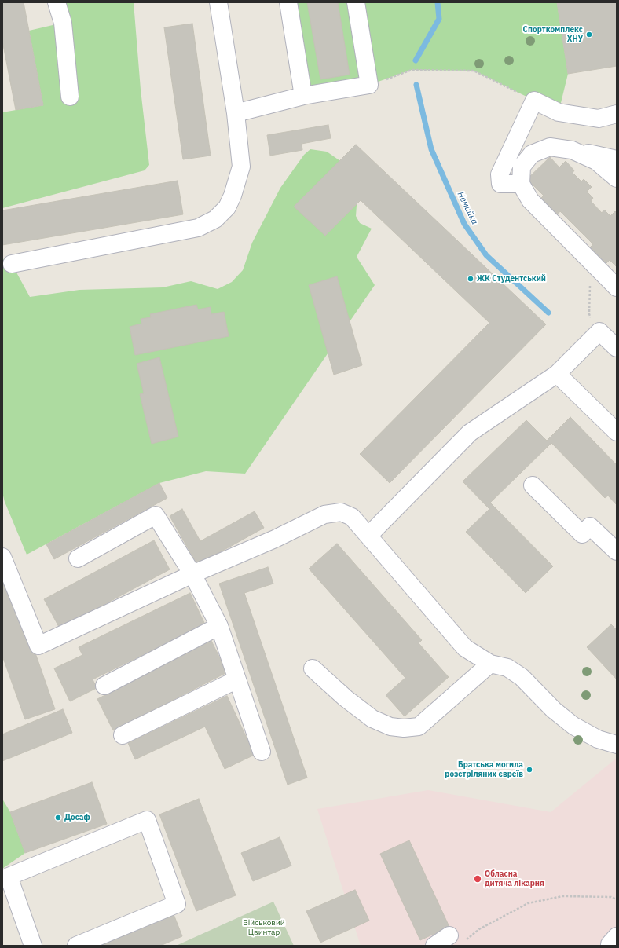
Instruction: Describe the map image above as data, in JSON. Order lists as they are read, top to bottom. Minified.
{"water":["Немийка"],"parks":["Військовий Цвинтар"],"places":["Спорткомплекс ХНУ","ЖК Студентський","Братська могила розстріляних євреїв","Досаф","Обласна дитяча лікарня"]}
